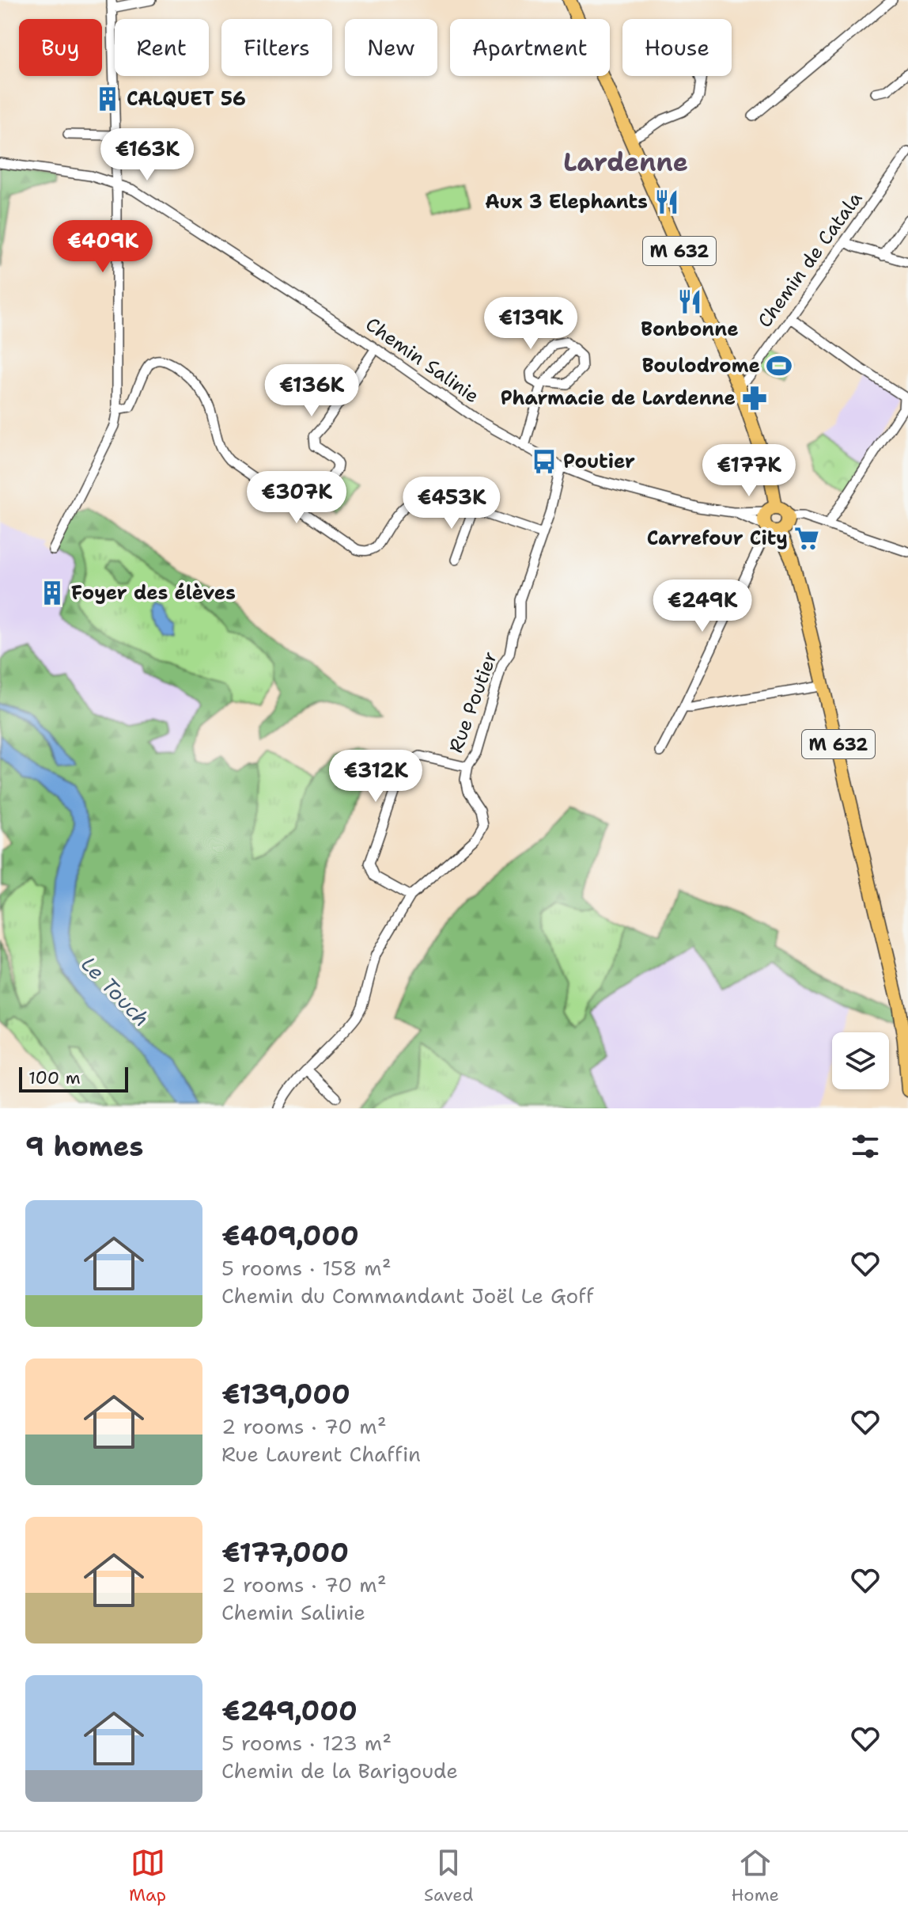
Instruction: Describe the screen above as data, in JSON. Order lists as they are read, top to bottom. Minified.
{"streets":{"main road":["M 632"],"street":["Chemin de Catala","Chemin Salinie","Rue Poutier"]},"crossings":[["M 632","Chemin de Catala"],["M 632","Chemin Salinie"],["Chemin Salinie","Rue Poutier"]],"districts":["Lardenne"],"water":["Le Touch"],"places":{"building":["CALQUET 56","Foyer des élèves"],"restaurant":["Aux 3 Elephants","Bonbonne"],"sports":["Boulodrome"],"pharmacy":["Pharmacie de Lardenne"],"bus stop":["Poutier"],"supermarket":["Carrefour City"]},"scale_bar":"100 m","page":{"chip":["Buy","Rent","Filters","New","Apartment","House"],"price":["€163K","€409K","€139K","€136K","€177K","€307K","€453K","€249K","€312K"],"scale":"100 m","heading":"9 homes","list":[{"name":"€409,000","note":"5 rooms · 158 m² · Chemin du Commandant Joël Le Goff"},{"name":"€139,000","note":"2 rooms · 70 m² · Rue Laurent Chaffin"},{"name":"€177,000","note":"2 rooms · 70 m² · Chemin Salinie"},{"name":"€249,000","note":"5 rooms · 123 m² · Chemin de la Barigoude"}],"tabs":["Map","Saved","Home"]}}
